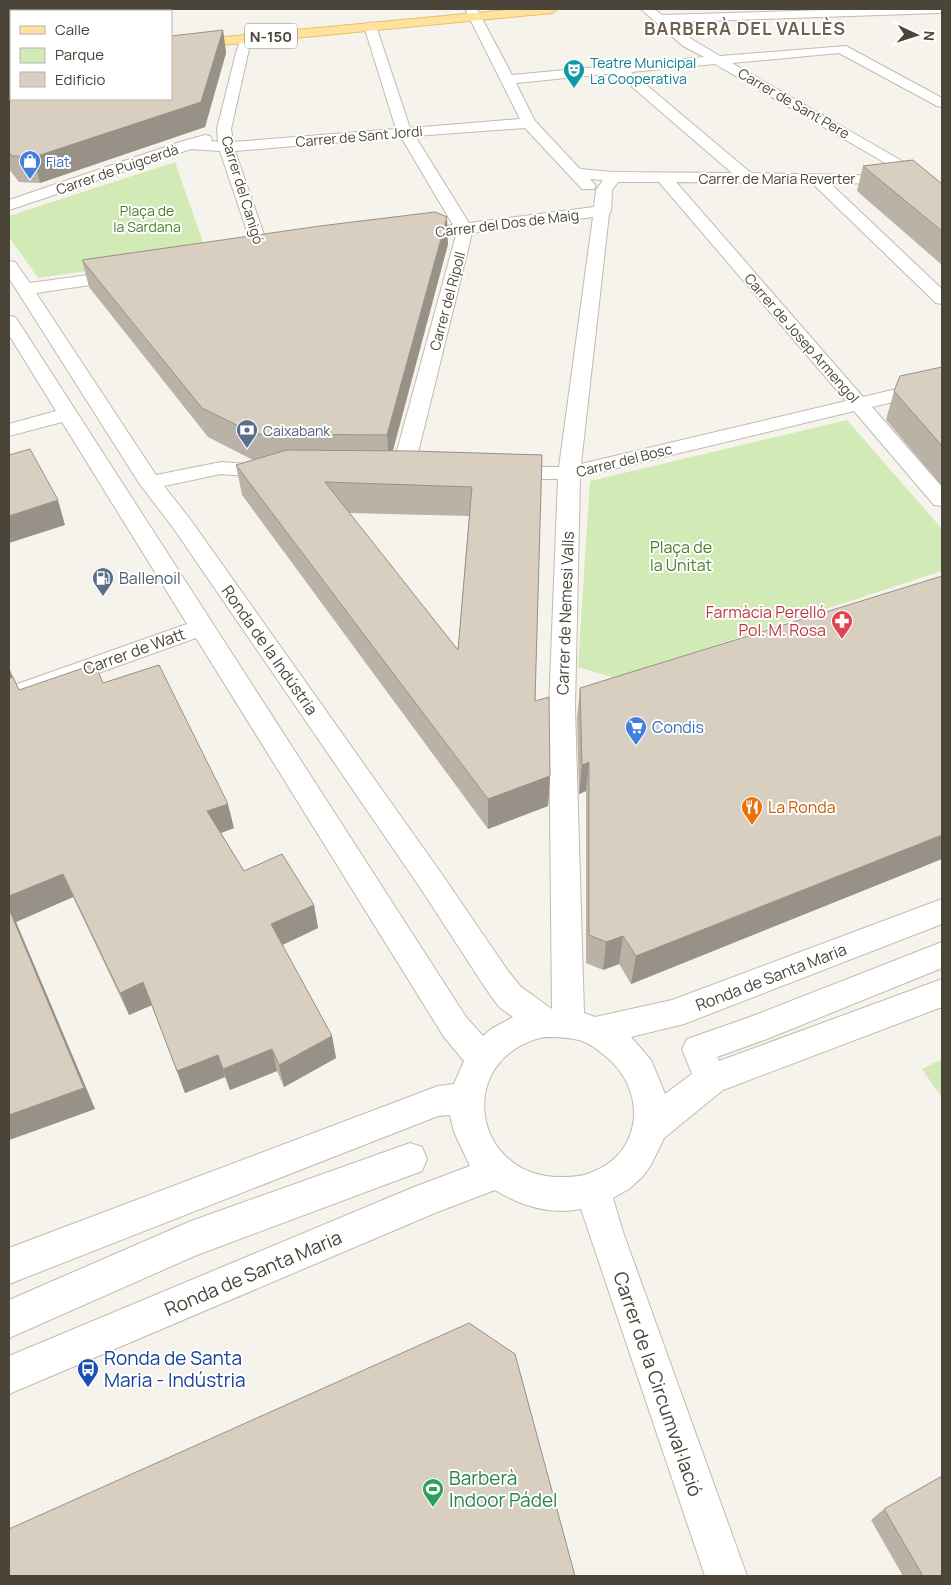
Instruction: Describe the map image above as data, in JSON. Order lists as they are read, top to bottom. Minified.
{"streets":{"main road":["N-150"],"street":["Carrer de Sant Pere","Carrer de Sant Jordi","Carrer de Puigcerdà","Carrer de Maria Reverter","Carrer del Canigó","Carrer del Dos de Maig","Carrer del Ripoll","Carrer de Josep Armengol","Carrer del Bosc","Carrer de Nemesi Valls","Ronda de la Indústria","Carrer de Watt","Ronda de Santa Maria","Carrer de la Circumval·lació"]},"crossings":[["N-150","Carrer del Canigó"],["N-150","Carrer del Ripoll"],["Carrer de Sant Pere","Carrer de Maria Reverter"],["Carrer de Sant Jordi","Carrer de Puigcerdà"],["Carrer de Sant Jordi","Carrer del Canigó"],["Carrer de Sant Jordi","Carrer del Ripoll"],["Carrer de Puigcerdà","Carrer del Canigó"],["Carrer de Maria Reverter","Carrer de Josep Armengol"],["Carrer de Maria Reverter","Carrer de Nemesi Valls"],["Carrer del Dos de Maig","Carrer del Ripoll"],["Carrer del Dos de Maig","Carrer de Nemesi Valls"],["Carrer de Josep Armengol","Carrer del Bosc"],["Carrer del Bosc","Carrer de Nemesi Valls"],["Carrer de Nemesi Valls","Ronda de la Indústria"],["Carrer de Nemesi Valls","Ronda de Santa Maria"],["Carrer de Nemesi Valls","Carrer de la Circumval·lació"],["Ronda de la Indústria","Ronda de Santa Maria"],["Ronda de la Indústria","Carrer de la Circumval·lació"],["Ronda de Santa Maria","Carrer de la Circumval·lació"]],"districts":["BARBERÀ DEL VALLÈS"],"parks":["Plaça de la Sardana","Plaça de la Unitat"],"places":{"theatre":["Teatre Municipal La Cooperativa"],"shop":["Fiat"],"bank":["Caixabank"],"fuel station":["Ballenoil"],"pharmacy":["Farmàcia Perelló Pol. M. Rosa"],"supermarket":["Condis"],"restaurant":["La Ronda"],"bus stop":["Ronda de Santa Maria - Indústria"],"sports":["Barberà Indoor Pádel"]},"legend":["Calle","Parque","Edificio"],"north":"right"}
